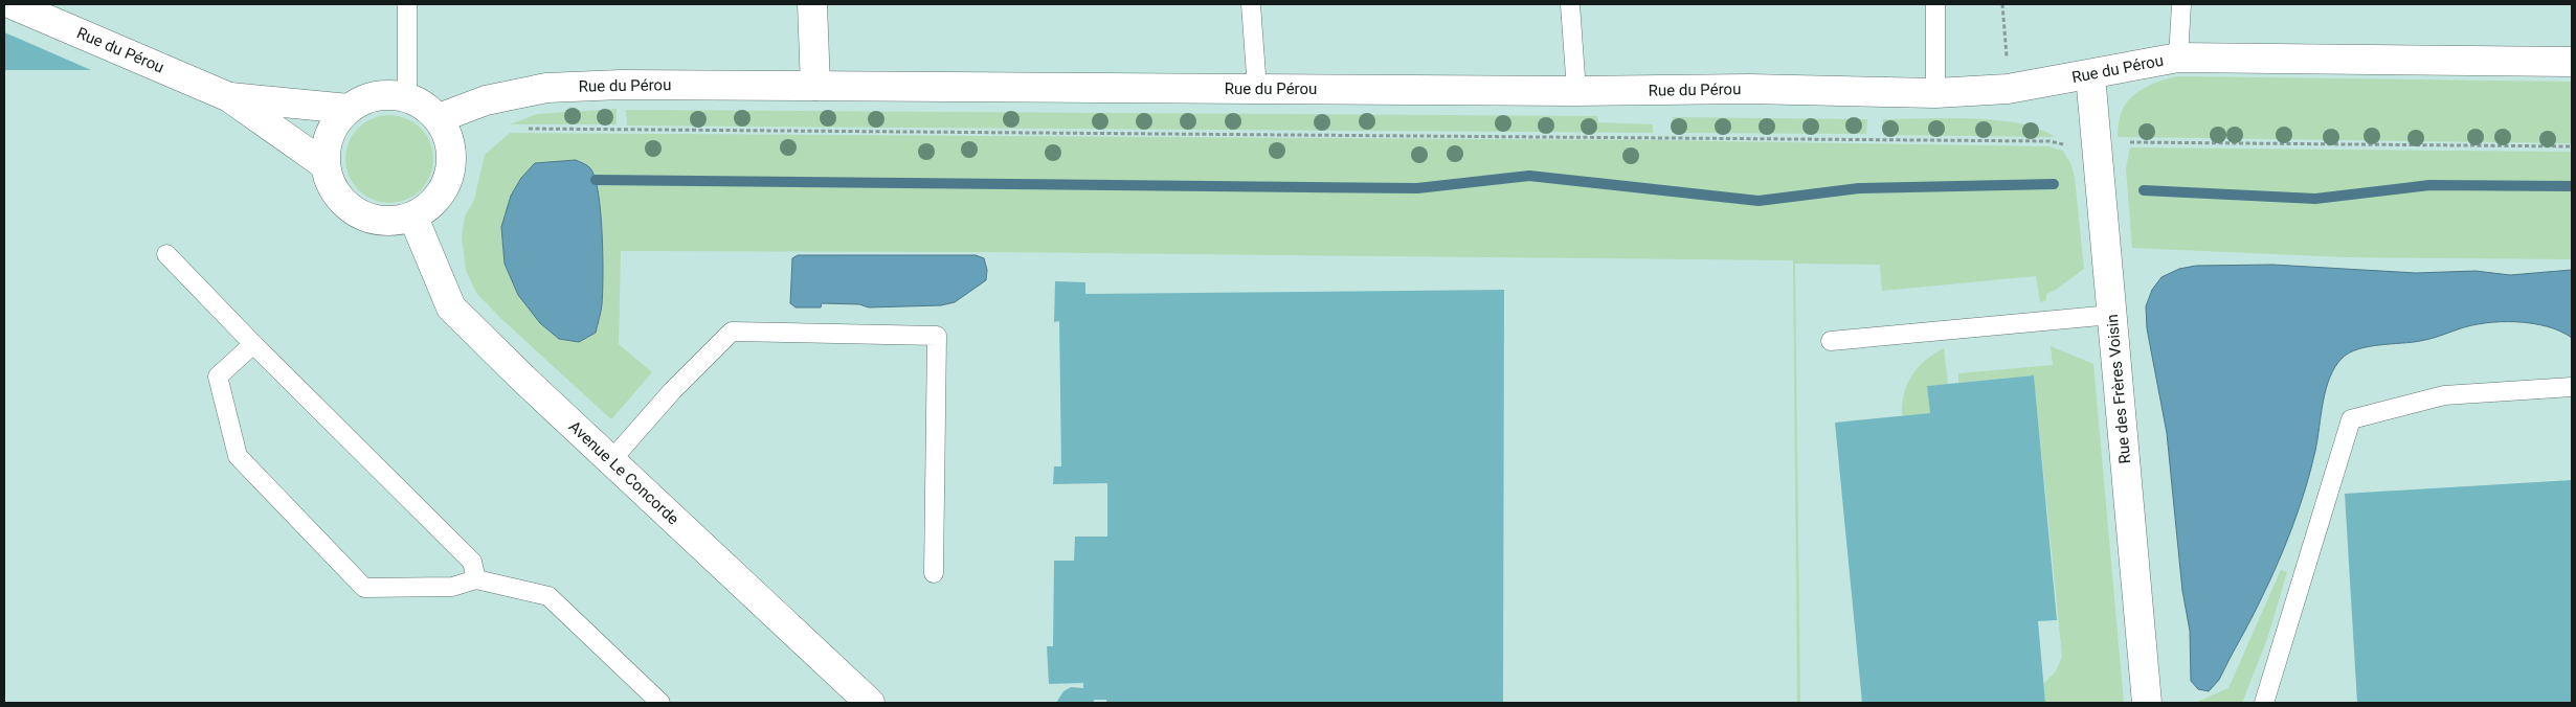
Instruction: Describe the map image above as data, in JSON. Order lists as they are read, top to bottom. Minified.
{"streets":{"street":["Rue du Pérou","Rue des Frères Voisin","Avenue Le Concorde"]},"crossings":[["Rue du Pérou","Rue des Frères Voisin"],["Rue du Pérou","Avenue Le Concorde"]]}
